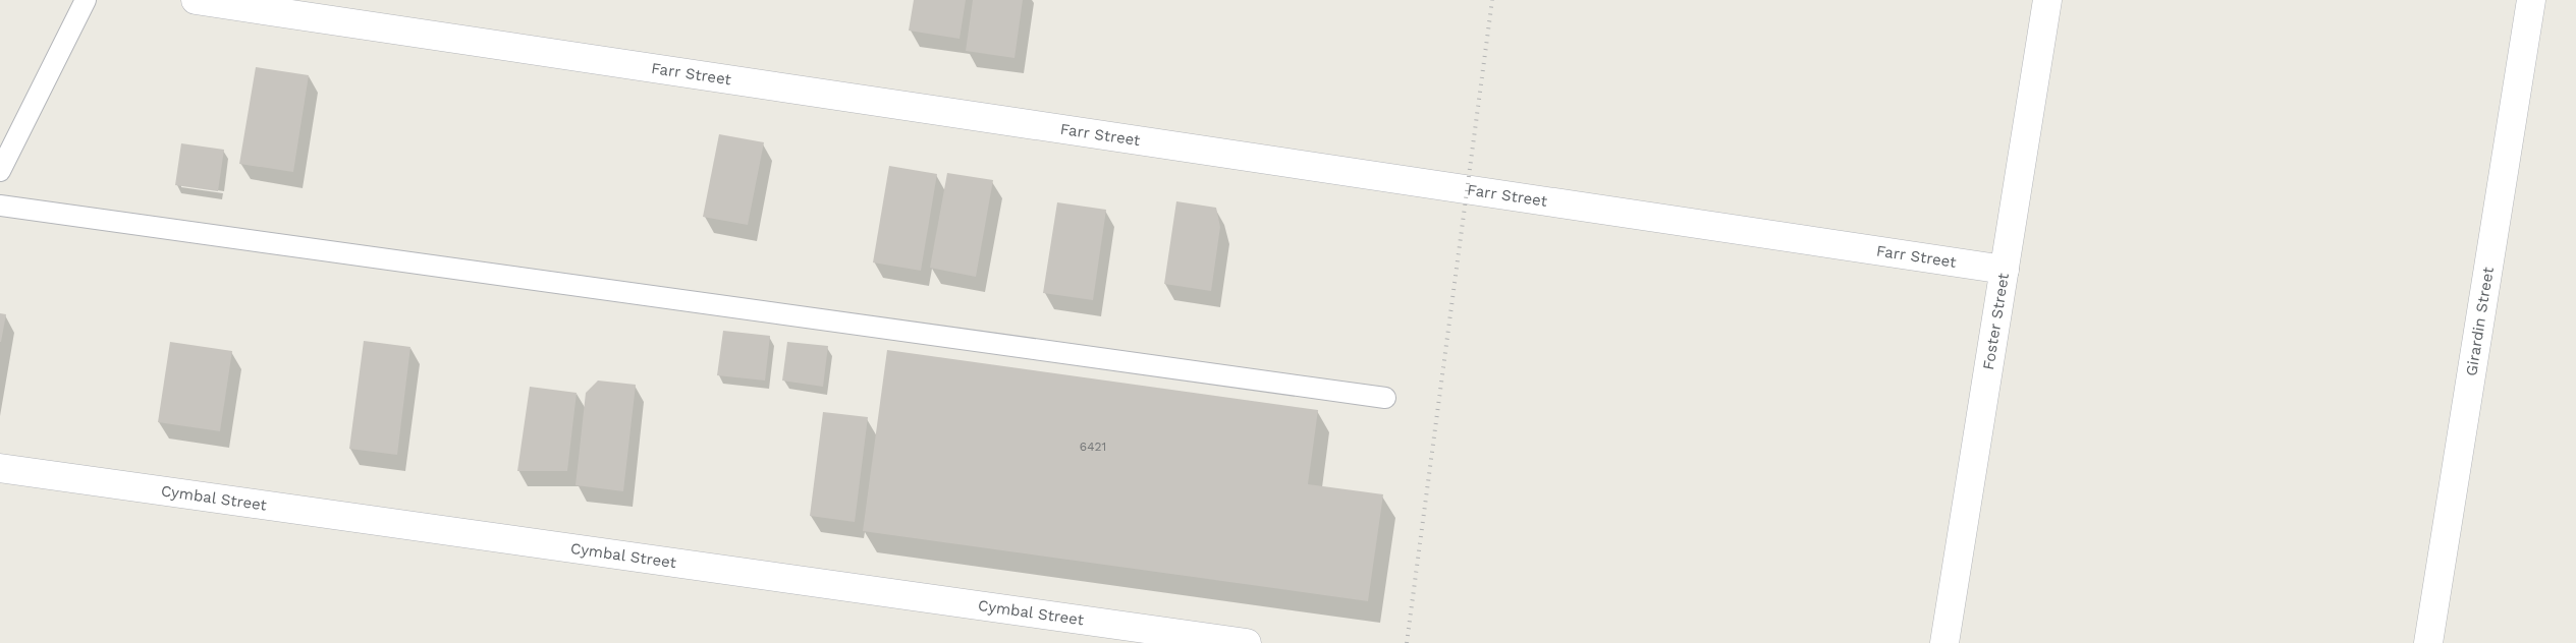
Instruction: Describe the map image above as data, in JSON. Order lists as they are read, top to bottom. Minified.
{"streets":{"street":["Farr Street","Foster Street","Girardin Street","Cymbal Street"]},"crossings":[["Farr Street","Foster Street"]],"house_numbers":["6421"]}
